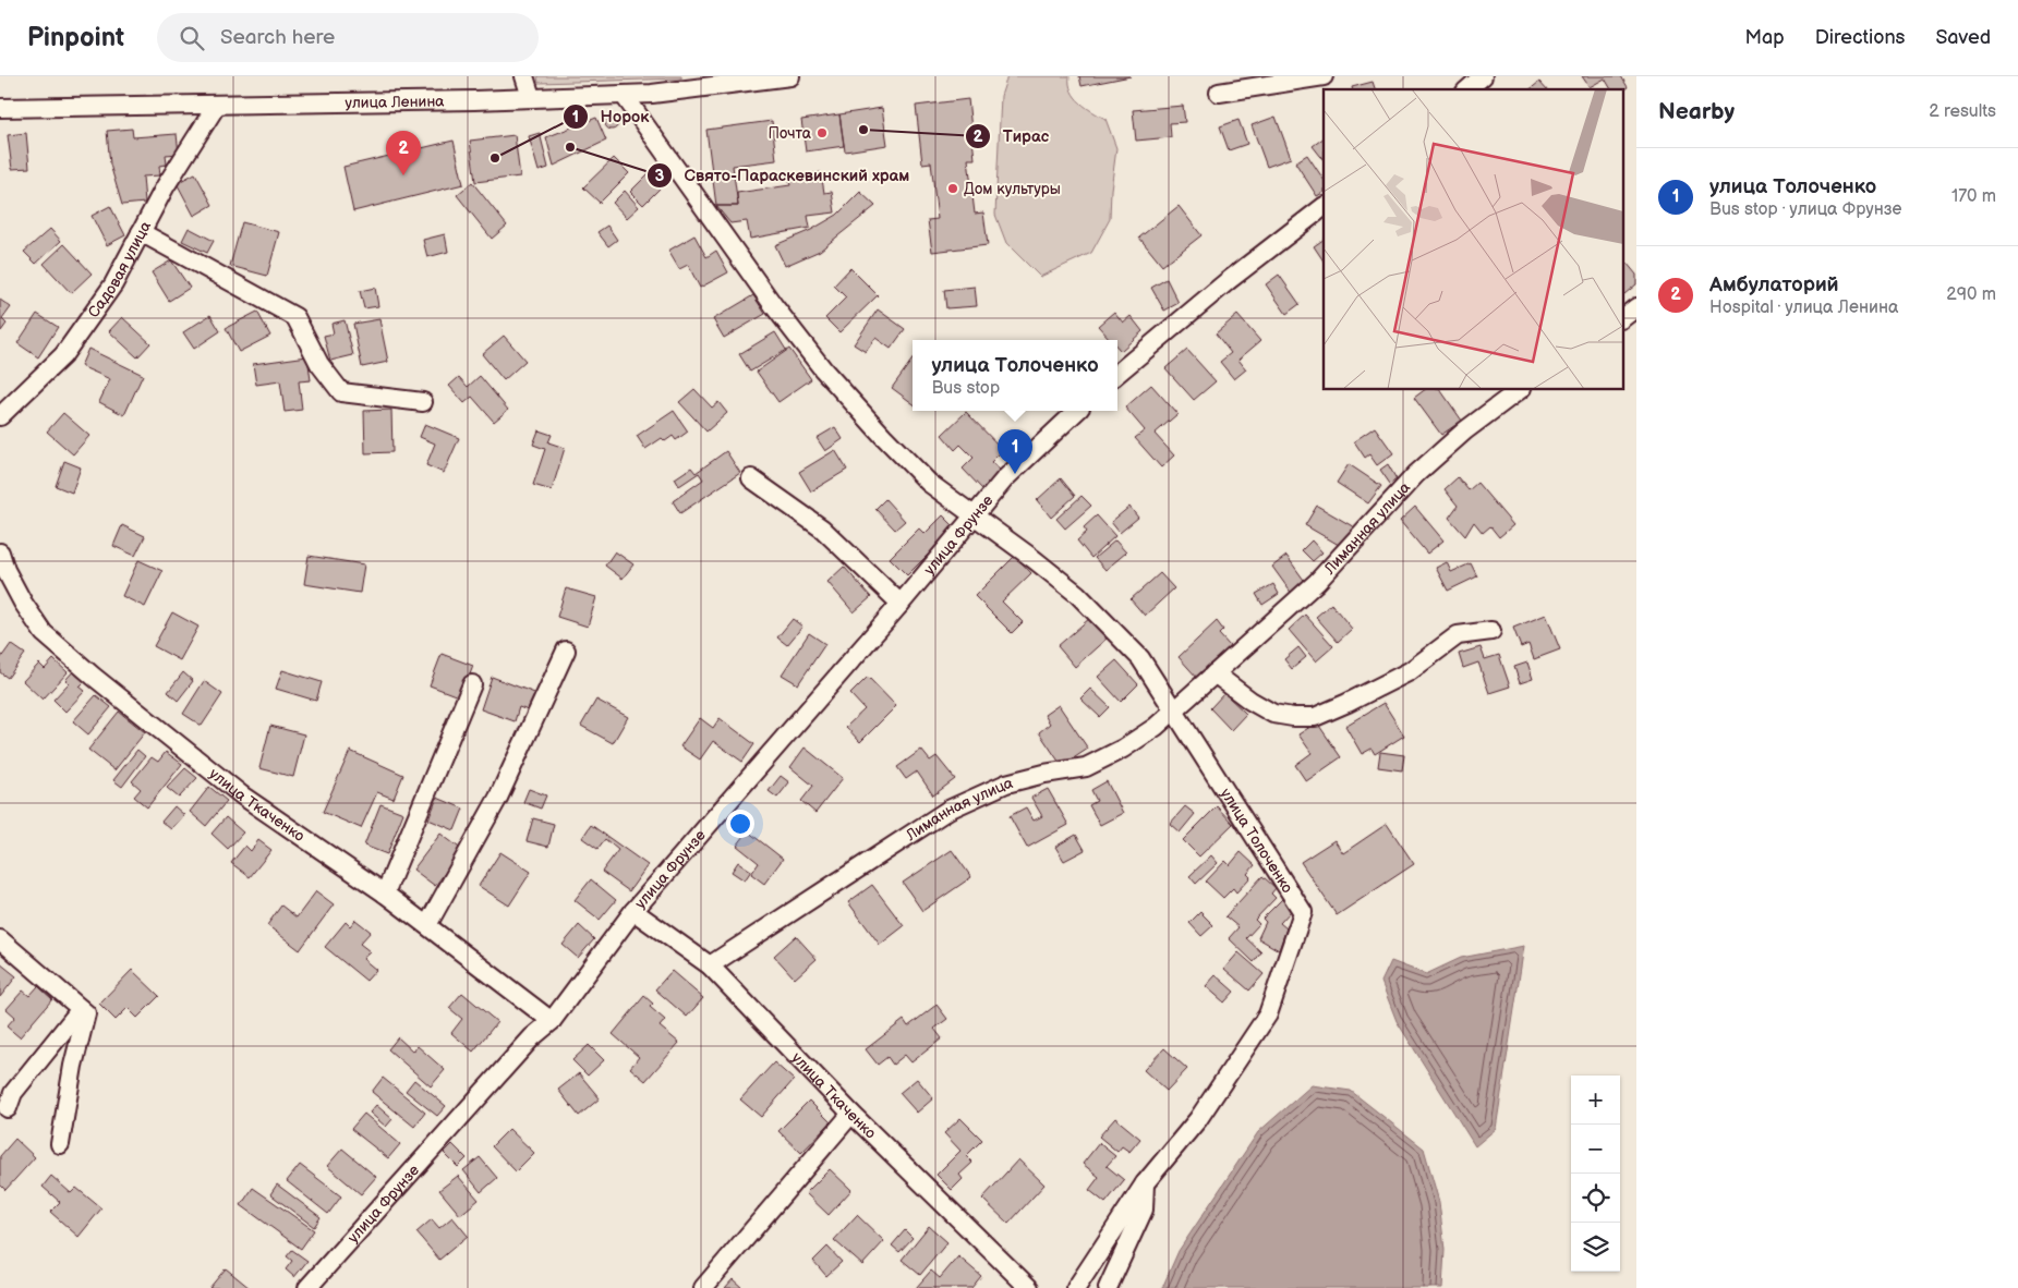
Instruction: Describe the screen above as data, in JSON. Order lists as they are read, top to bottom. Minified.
{"streets":{"street":["улица Ленина","Садовая улица","Лиманная улица","улица Фрунзе","улица Ткаченко","улица Толоченко"]},"crossings":[["улица Ленина","Садовая улица"],["улица Ленина","улица Толоченко"],["Лиманная улица","улица Ткаченко"],["Лиманная улица","улица Толоченко"],["улица Фрунзе","улица Ткаченко"],["улица Фрунзе","улица Толоченко"]],"places":["Тирас","Почта","Свято-Параскевинский храм","Норок","Дом культуры"],"page":{"header":"Pinpoint","search":"Search here","nav":["Map","Directions","Saved"],"heading":["Nearby","2 results"],"pins":["2","1"],"list":[{"mark":"1","name":"улица Толоченко","note":"Bus stop · улица Фрунзе","value":"170 m"},{"mark":"2","name":"Амбулаторий","note":"Hospital · улица Ленина","value":"290 m"}],"popup":["улица Толоченко","Bus stop"],"map_buttons":["+","−"]}}
